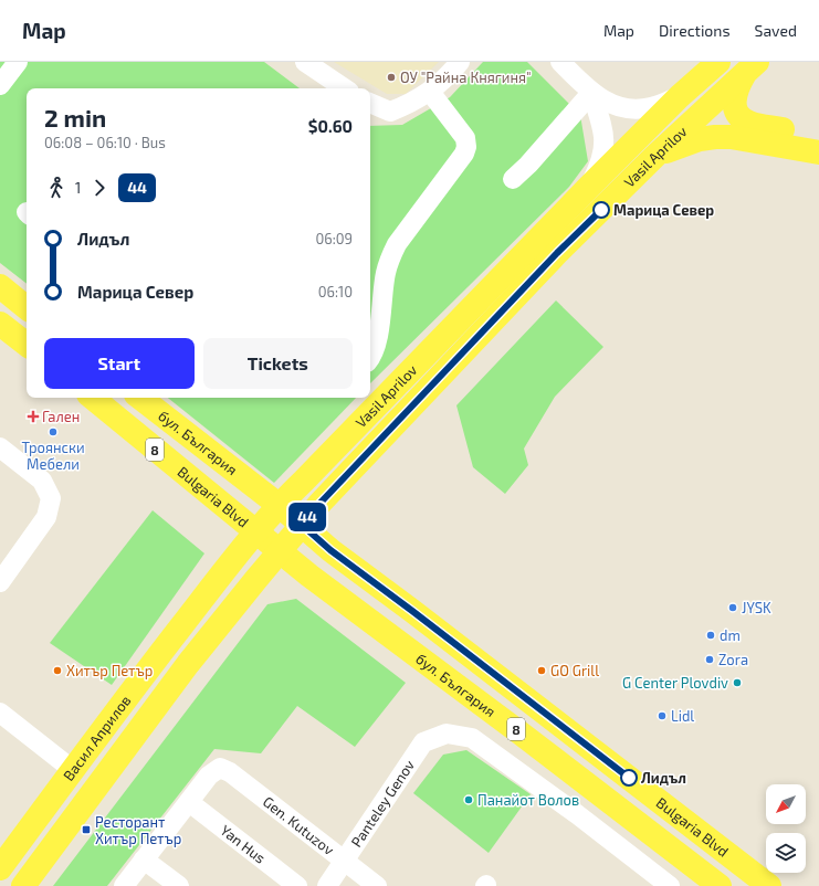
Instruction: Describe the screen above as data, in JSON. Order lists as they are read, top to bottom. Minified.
{"streets":{"main road":["Vasil Aprilov","бул. България","8","Bulgaria Blvd","Васил Априлов"],"street":["Panteley Genov","Gen. Kutuzov","Yan Hus"]},"crossings":[["Vasil Aprilov","бул. България"],["Vasil Aprilov","Bulgaria Blvd"],["Vasil Aprilov","Васил Априлов"],["бул. България","Bulgaria Blvd"],["бул. България","Васил Априлов"],["Bulgaria Blvd","Васил Априлов"],["Panteley Genov","Gen. Kutuzov"],["Gen. Kutuzov","Yan Hus"]],"places":{"other":["ОУ \"Райна Княгиня\"","Марица Север","Троянски Мебели","JYSK","dm","Zora","Хитър Петър","GO Grill","G Center Plovdiv","Lidl","Лидъл","Панайот Волов"],"health":["Гален"],"transit":["Ресторант Хитър Петър"]},"lines":["bus line 44"],"north":"bottom left","page":{"header":"Map","nav":["Map","Directions","Saved"],"on_map":"44","heading":["2 min","06:08 – 06:10 · Bus","$0.60"],"legs":["1","44"],"list":[{"name":"Лидъл","value":"06:09"},{"name":"Марица Север","value":"06:10"}],"buttons":["Start","Tickets"]}}
